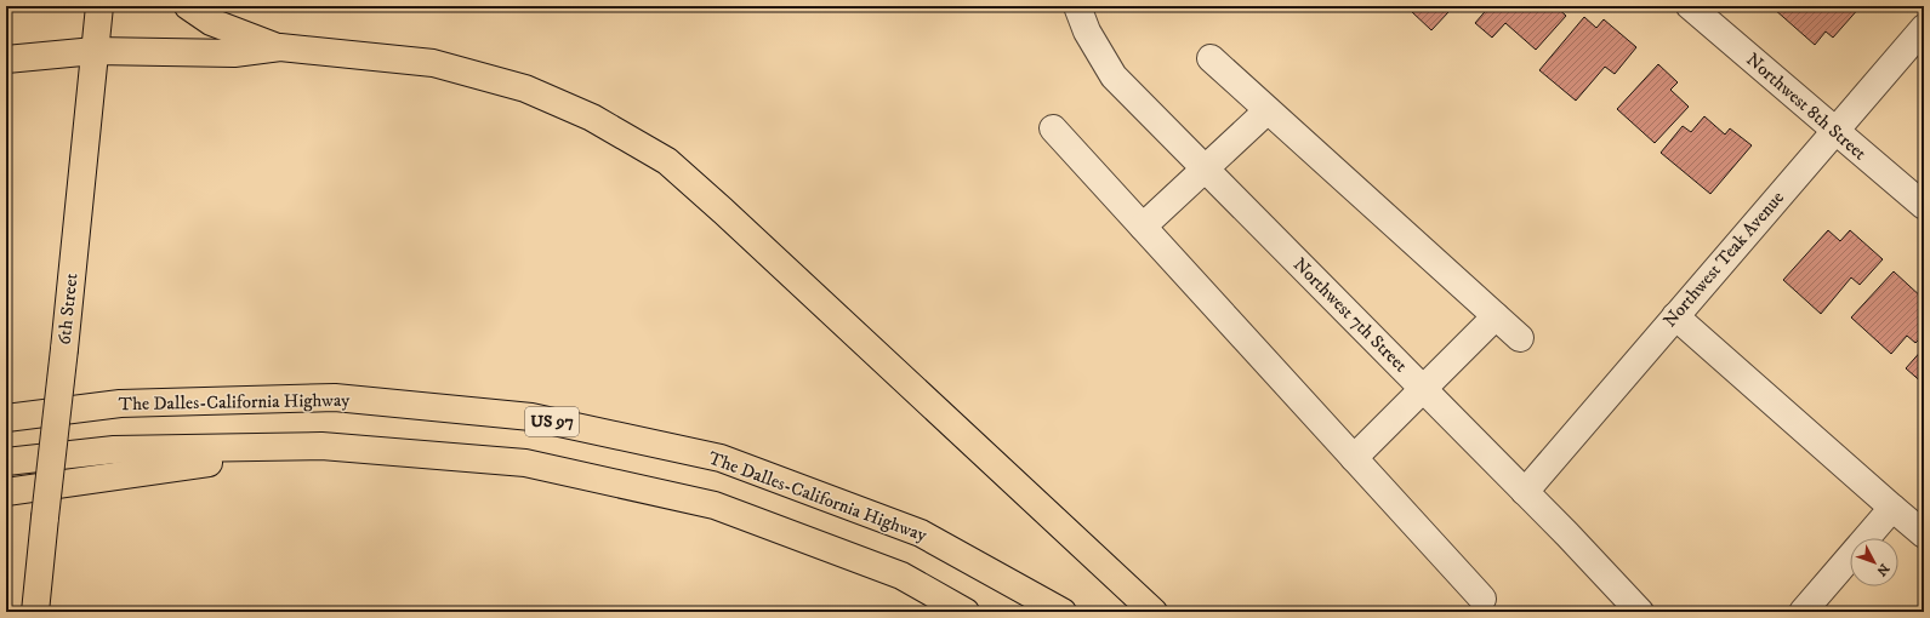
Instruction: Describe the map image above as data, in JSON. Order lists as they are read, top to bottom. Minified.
{"streets":{"main road":["6th Street","The Dalles-California Highway","US 97"],"street":["Northwest 8th Street","Northwest Teak Avenue","Northwest 7th Street"]},"crossings":[["Northwest 8th Street","Northwest Teak Avenue"],["Northwest Teak Avenue","Northwest 7th Street"]],"north":"bottom right"}
